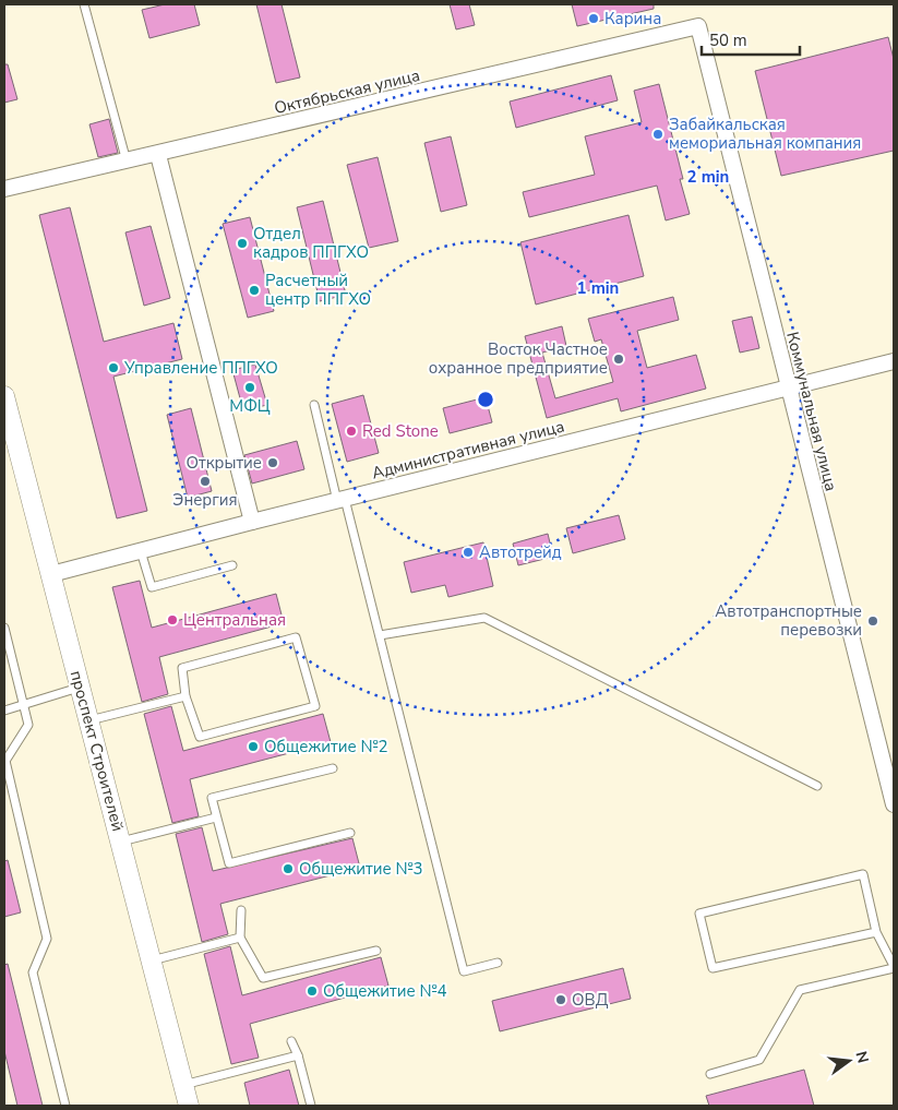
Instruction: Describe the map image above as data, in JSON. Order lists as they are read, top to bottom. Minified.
{"streets":{"street":["Октябрьская улица","Коммунальная улица","Административная улица","проспект Строителей"]},"crossings":[["Октябрьская улица","Коммунальная улица"],["Коммунальная улица","Административная улица"],["Административная улица","проспект Строителей"]],"places":["Карина","Забайкальская мемориальная компания","Отдел кадров ППГХО","Расчетный центр ППГХО","Восток Частное охранное предприятие","Управление ППГХО","МФЦ","Red Stone","Открытие","Энергия","Автотрейд","Центральная","Автотранспортные перевозки","Общежитие №2","Общежитие №3","Общежитие №4","ОВД"],"scale_bar":"50 m","north":"right","rings":["2 min","1 min"]}
